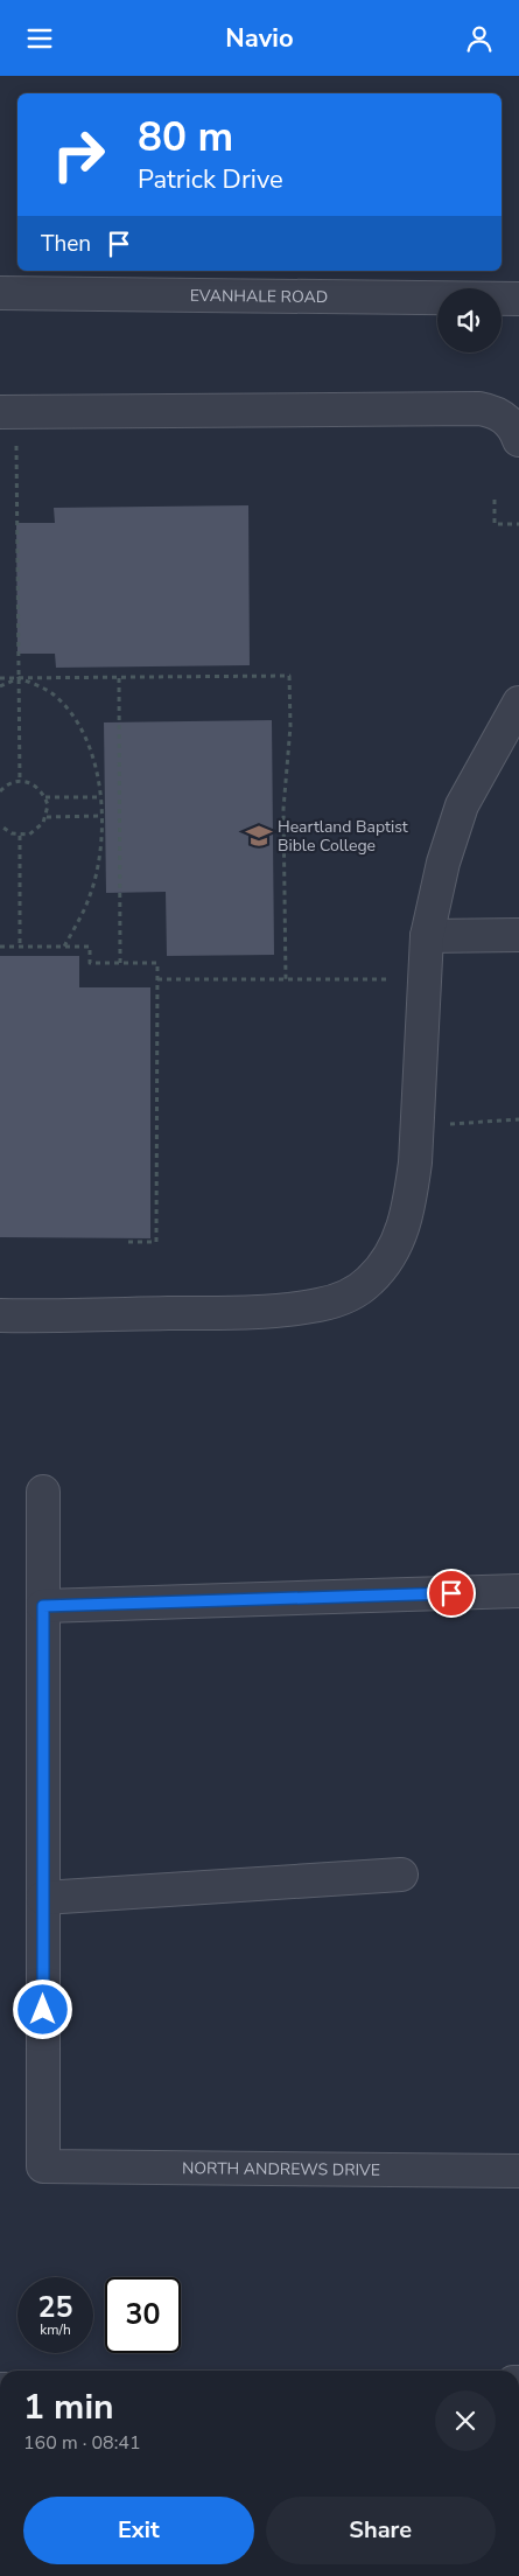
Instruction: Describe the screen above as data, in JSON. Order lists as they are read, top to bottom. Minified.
{"streets":{"street":["EVANHALE ROAD","NORTH ANDREWS DRIVE"]},"places":{"school or university":["Heartland Baptist Bible College"]},"page":{"header":"Navio","turn":["80 m","Patrick Drive"],"then":"Then","speed":"25 km/h","limit":"30","heading":["1 min","160 m · 08:41"],"buttons":["Exit","Share"]}}
